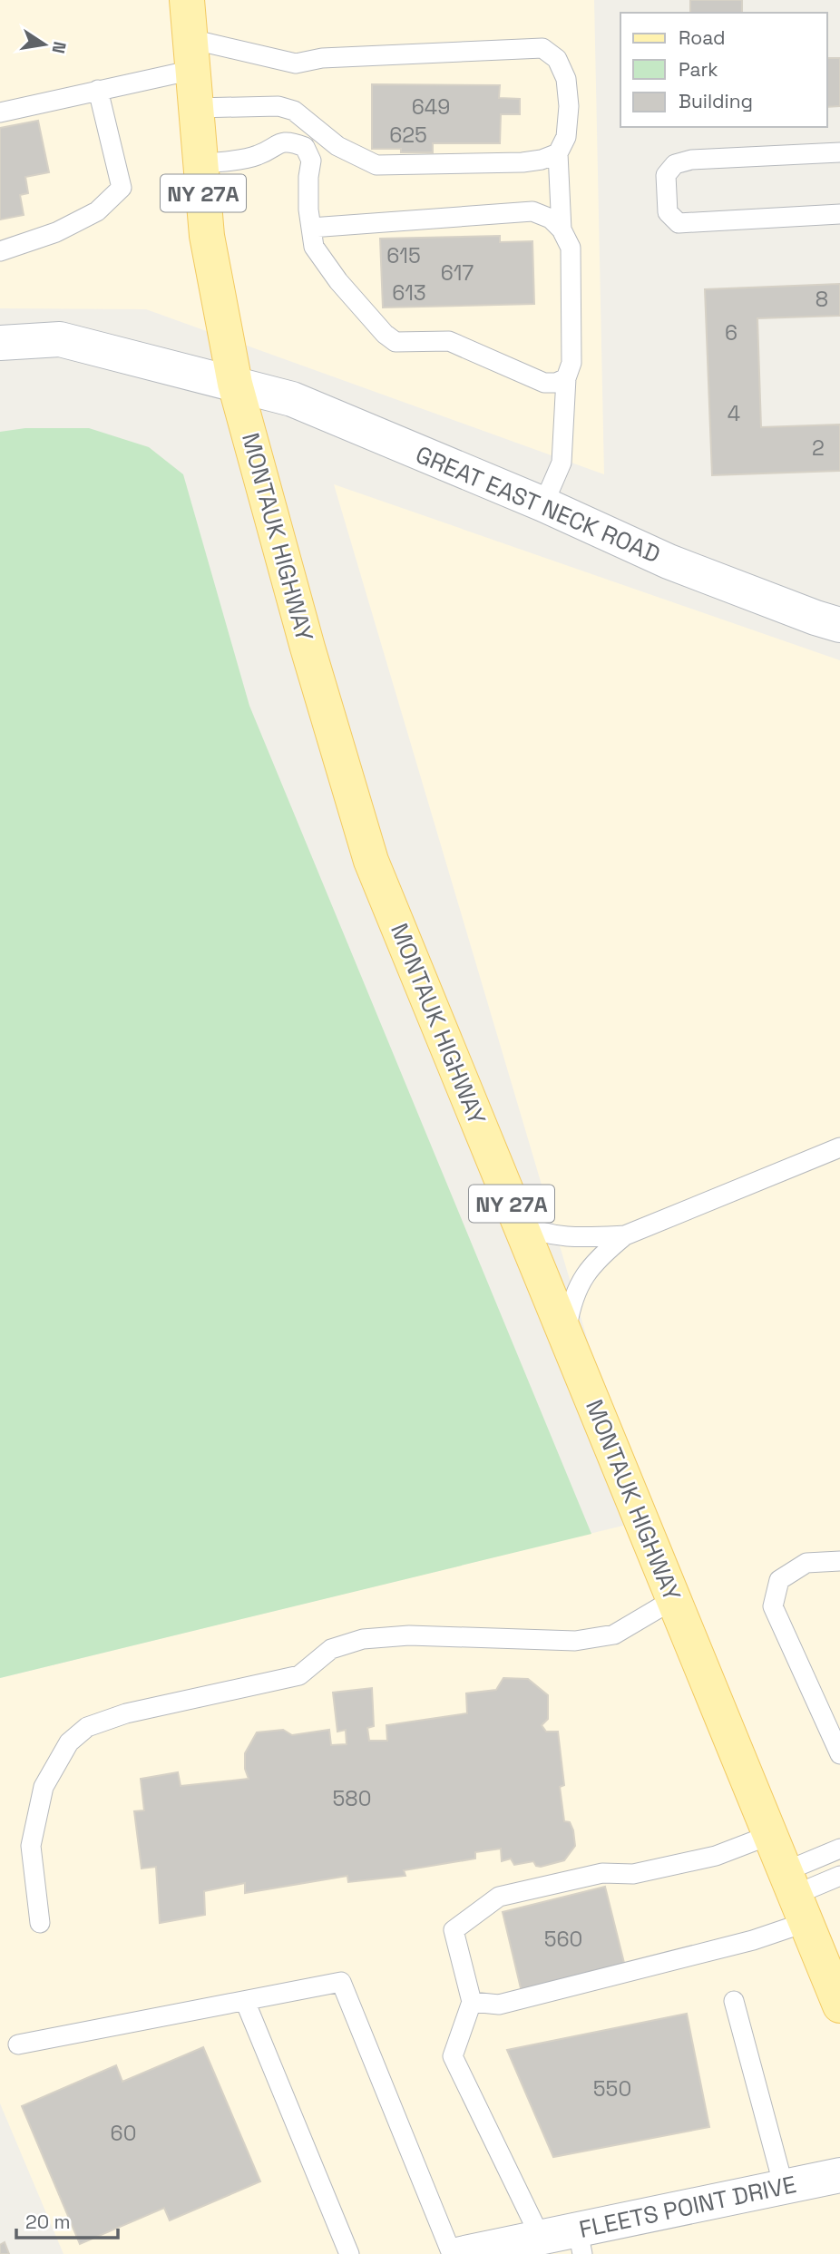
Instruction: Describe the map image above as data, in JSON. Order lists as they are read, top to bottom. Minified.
{"streets":{"main road":["NY 27A","GREAT EAST NECK ROAD","MONTAUK HIGHWAY","FLEETS POINT DRIVE"]},"crossings":[["GREAT EAST NECK ROAD","MONTAUK HIGHWAY"]],"house_numbers":["649","625","615","617","613","8","6","4","2","580","560","550","60"],"legend":["Road","Park","Building"],"scale_bar":"20 m","north":"right"}
